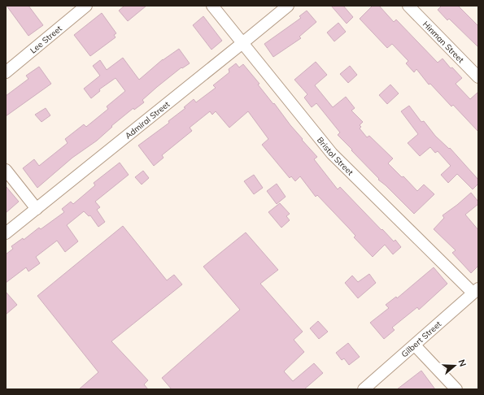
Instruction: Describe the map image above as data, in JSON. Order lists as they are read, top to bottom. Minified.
{"streets":{"street":["Lee Street","Hinman Street","Admiral Street","Bristol Street","Gilbert Street"]},"crossings":[["Admiral Street","Bristol Street"],["Bristol Street","Gilbert Street"]],"north":"right"}
